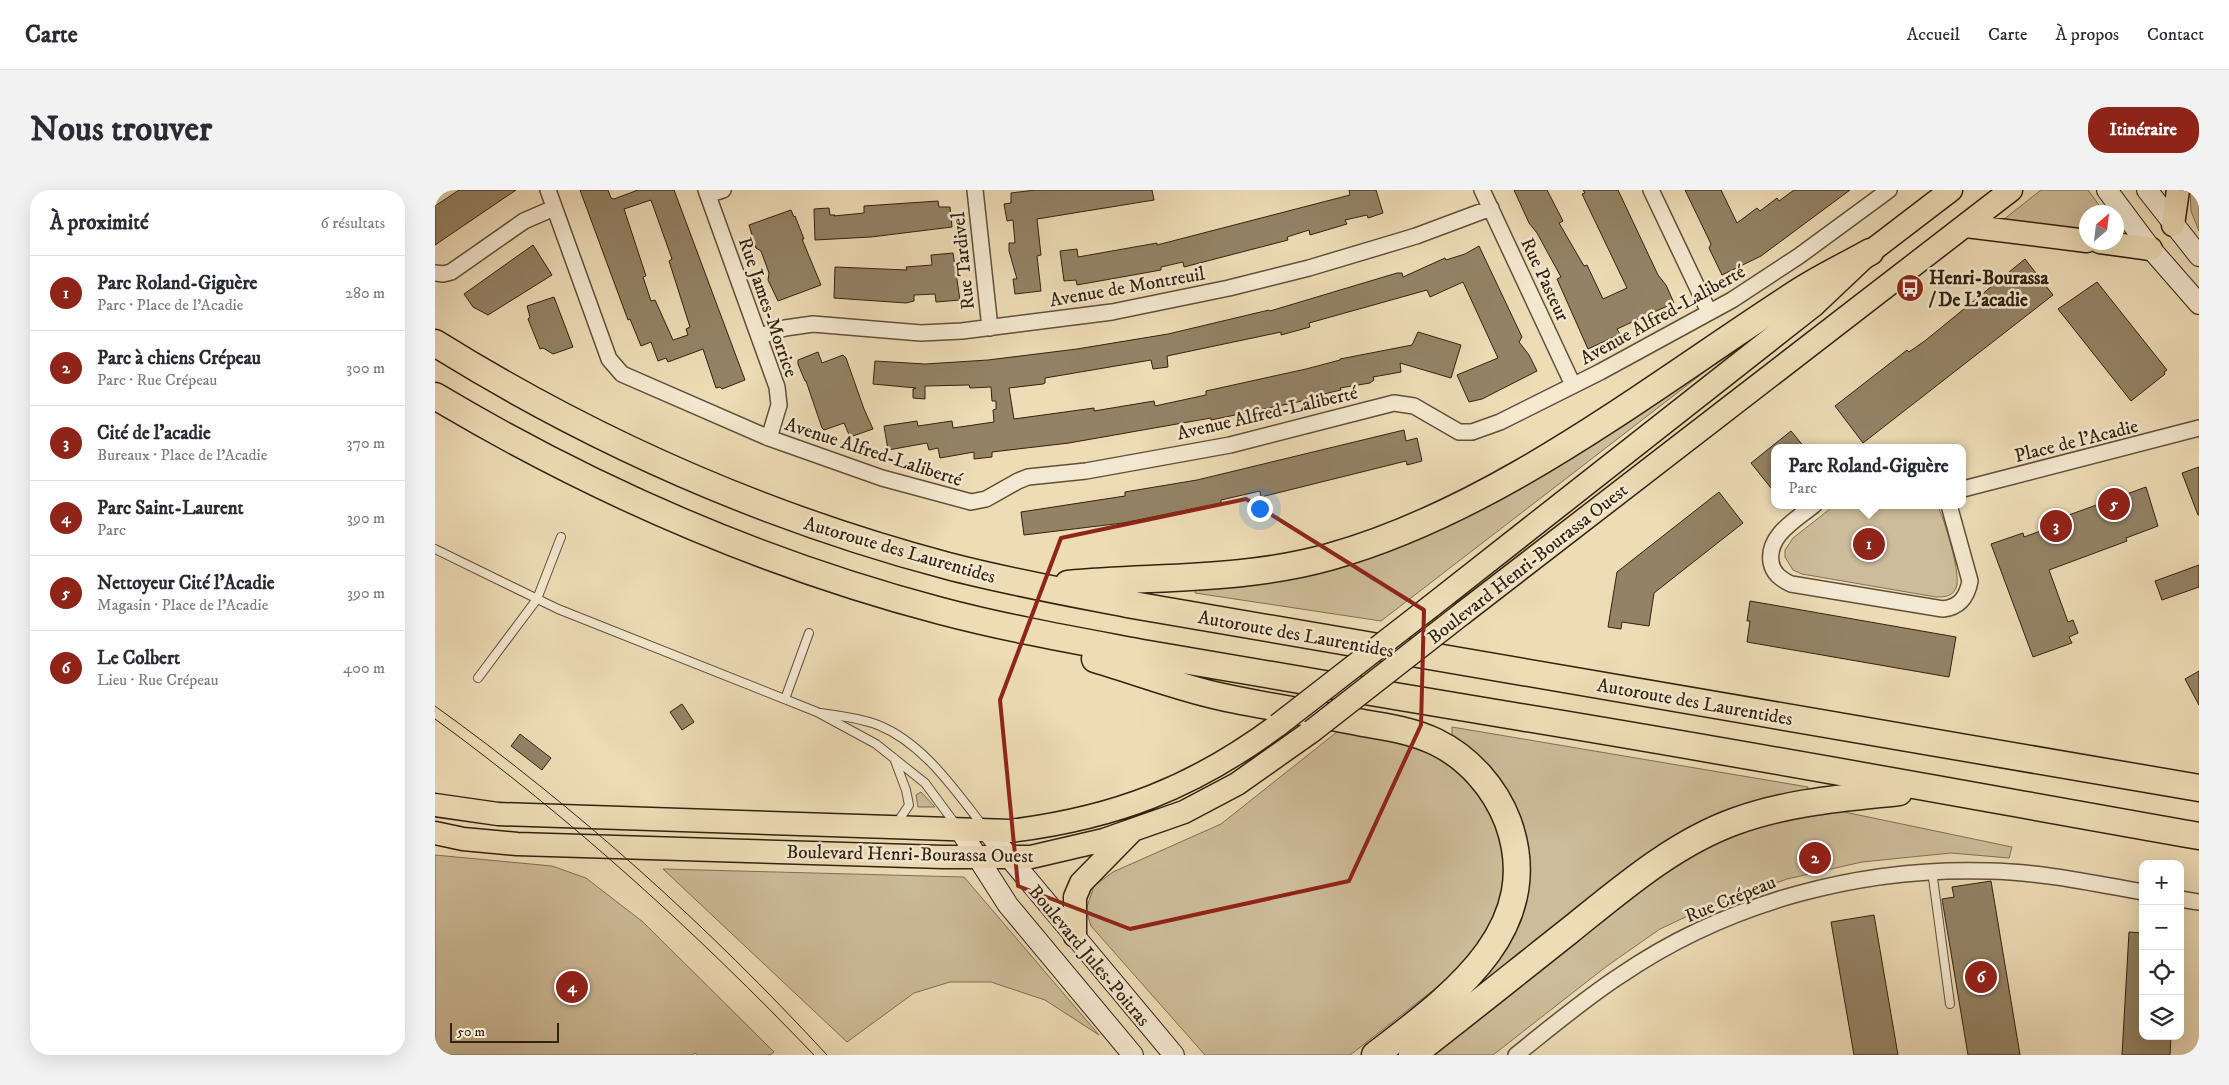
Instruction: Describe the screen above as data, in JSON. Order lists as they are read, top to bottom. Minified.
{"streets":{"highway":["Autoroute des Laurentides"],"main road":["Boulevard Henri-Bourassa Ouest"],"street":["Rue Tardivel","Rue Pasteur","Avenue de Montreuil","Rue James-Morrice","Avenue Alfred-Laliberté","Place de l'Acadie","Rue Crépeau","Boulevard Jules-Poitras"]},"crossings":[["Rue Tardivel","Avenue de Montreuil"],["Rue Pasteur","Avenue de Montreuil"],["Rue Pasteur","Avenue Alfred-Laliberté"],["Avenue de Montreuil","Rue James-Morrice"],["Rue James-Morrice","Avenue Alfred-Laliberté"],["Boulevard Henri-Bourassa Ouest","Boulevard Jules-Poitras"]],"places":{"bus stop":["Henri-Bourassa / De L'acadie"]},"scale_bar":"50 m","north":"top right","page":{"header":"Carte","nav":["Accueil","Carte","À propos","Contact"],"buttons":"Itinéraire","title":"Nous trouver","heading":["À proximité","6 résultats"],"list":[{"mark":"1","name":"Parc Roland-Giguère","note":"Parc · Place de l'Acadie","value":"280 m"},{"mark":"2","name":"Parc à chiens Crépeau","note":"Parc · Rue Crépeau","value":"300 m"},{"mark":"3","name":"Cité de l'acadie","note":"Bureaux · Place de l'Acadie","value":"370 m"},{"mark":"4","name":"Parc Saint-Laurent","note":"Parc","value":"390 m"},{"mark":"5","name":"Nettoyeur Cité l'Acadie","note":"Magasin · Place de l'Acadie","value":"390 m"},{"mark":"6","name":"Le Colbert","note":"Lieu · Rue Crépeau","value":"400 m"}],"popup":["Parc Roland-Giguère","Parc"],"pins":["5","3","1","2","6","4"],"map_buttons":["+","−"],"scale":"50 m"}}
